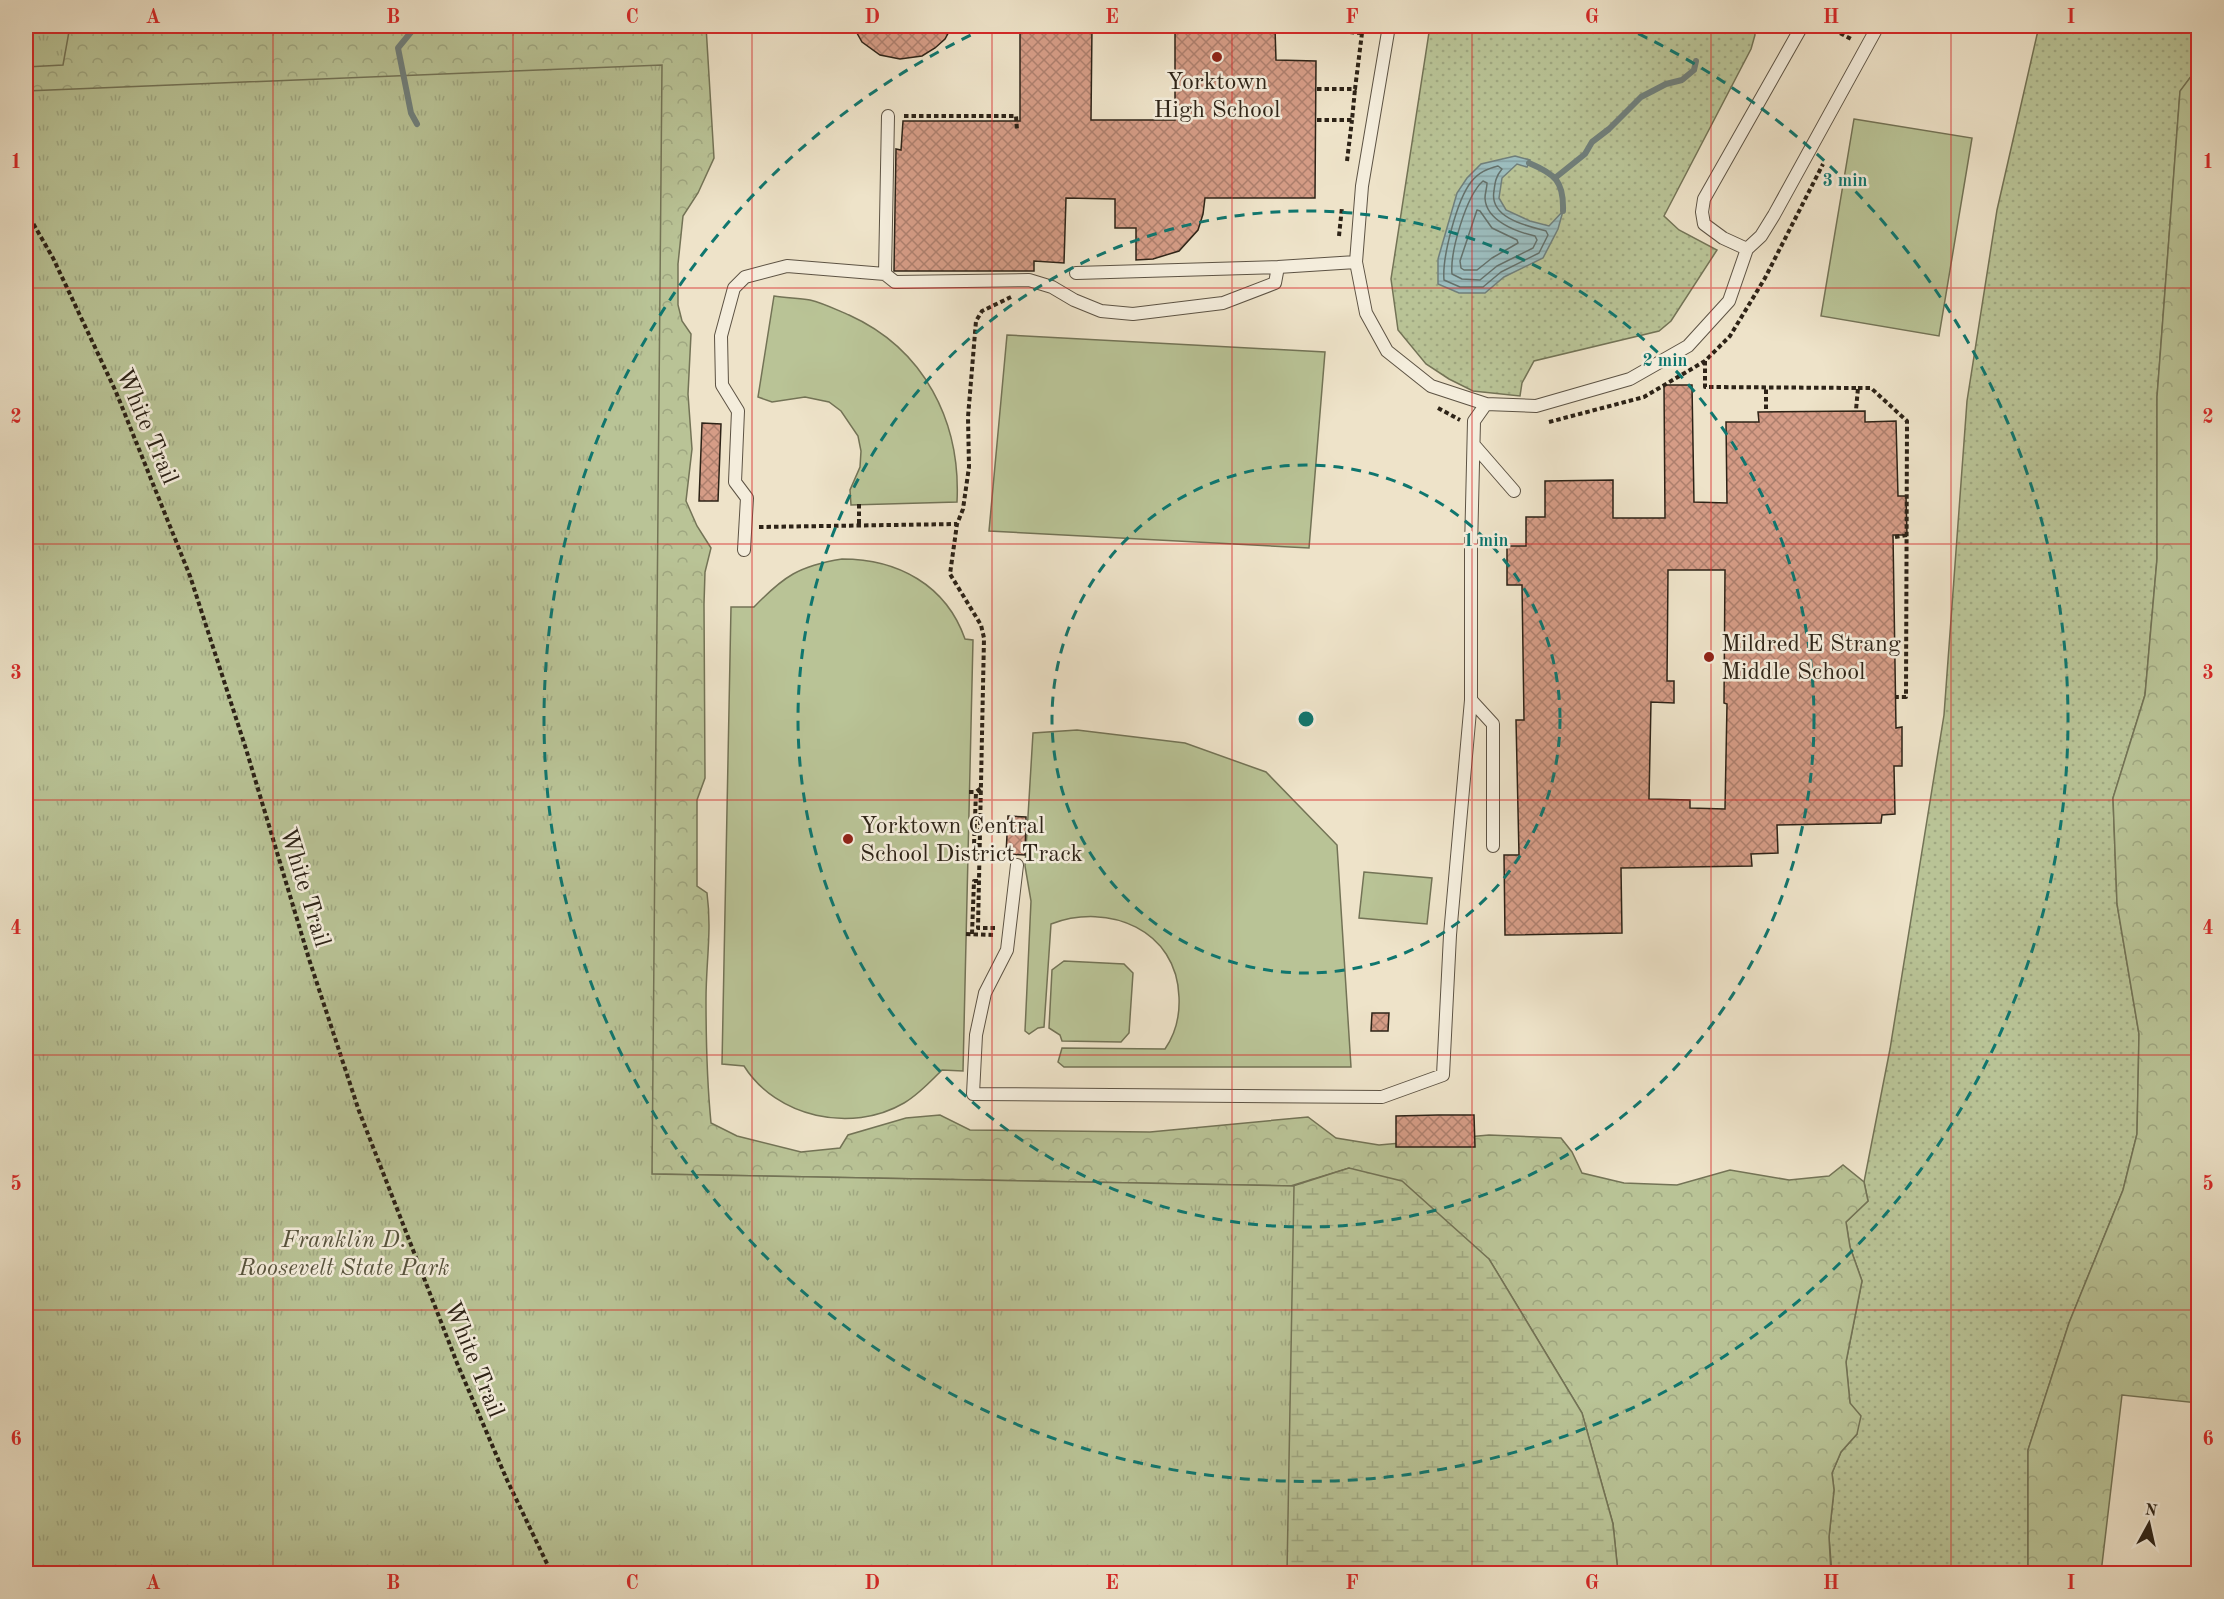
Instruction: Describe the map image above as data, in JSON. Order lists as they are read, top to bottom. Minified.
{"streets":{"path":["White Trail"]},"parks":["Franklin D. Roosevelt State Park"],"places":["Yorktown High School","Mildred E Strang Middle School","Yorktown Central School District Track"],"north":"top","grid":{"columns":["A","B","C","D","E","F","G","H","I"],"rows":["1","2","3","4","5","6"]},"rings":["3 min","2 min","1 min"]}
